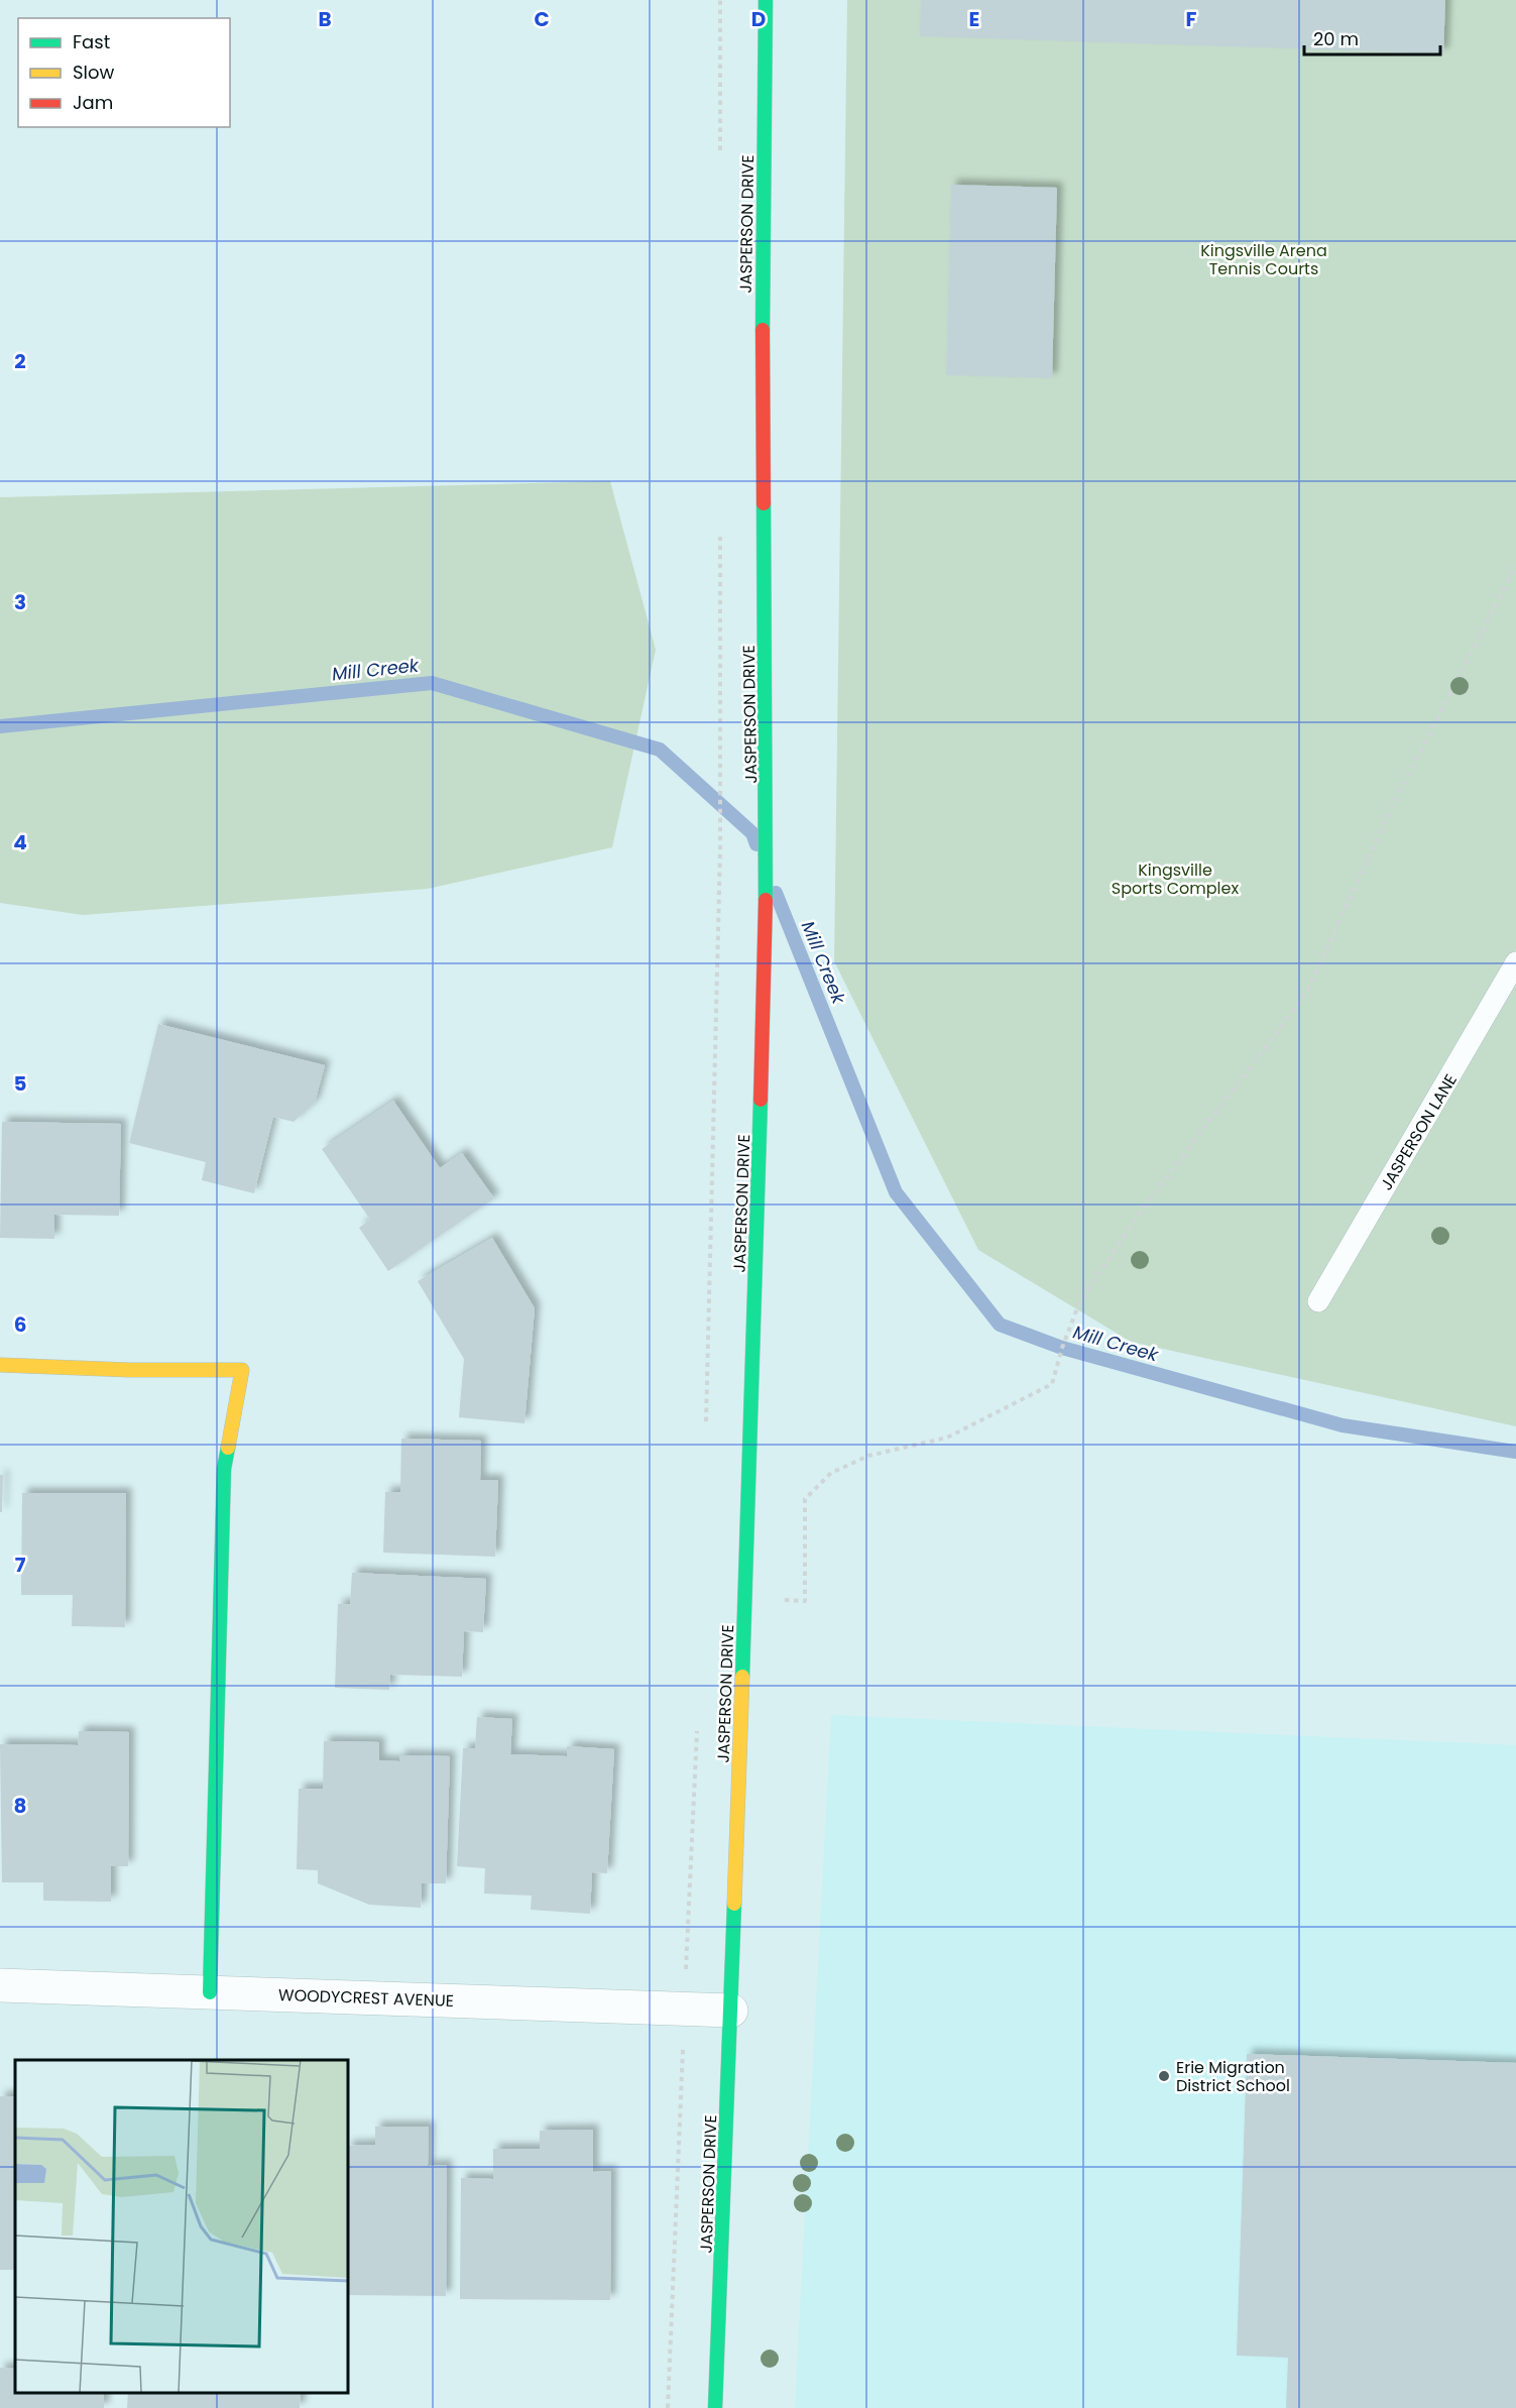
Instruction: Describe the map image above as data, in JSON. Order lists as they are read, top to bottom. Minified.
{"streets":{"street":["JASPERSON DRIVE","WOODYCREST AVENUE"],"lane":["JASPERSON LANE"]},"crossings":[["JASPERSON DRIVE","WOODYCREST AVENUE"]],"water":["Mill Creek"],"parks":["Kingsville Arena Tennis Courts","Kingsville Sports Complex"],"places":["Erie Migration District School"],"legend":["Fast","Slow","Jam"],"scale_bar":"20 m","grid":{"columns":["B","C","D","E","F"],"rows":["2","3","4","5","6","7","8"]}}
